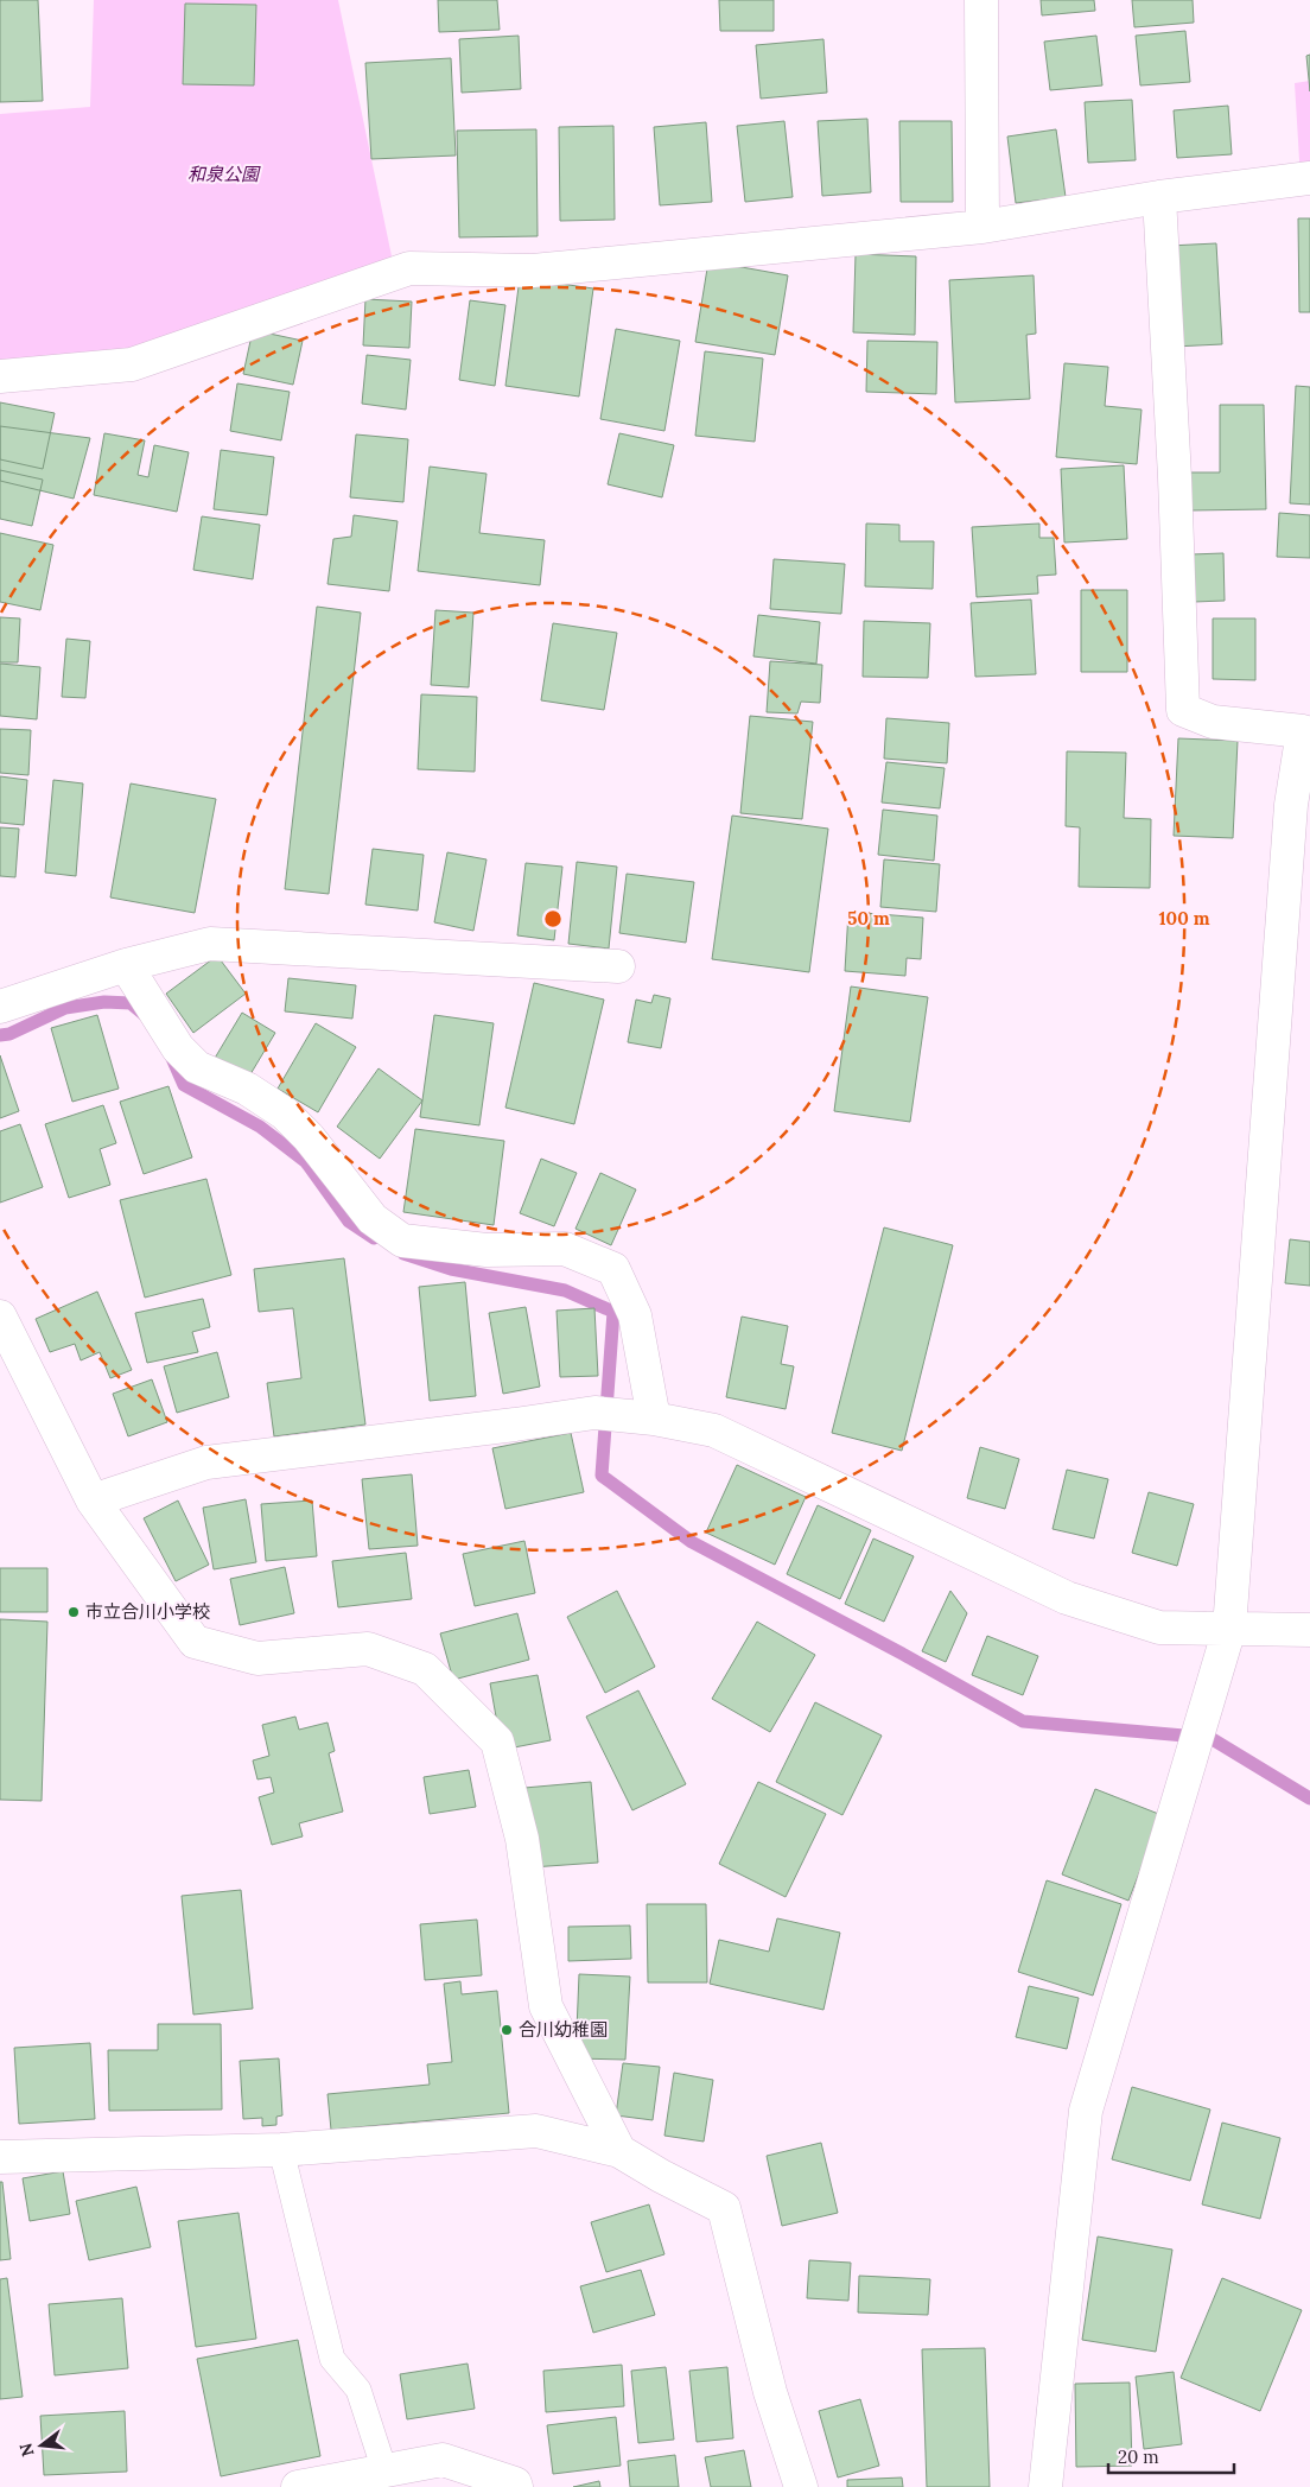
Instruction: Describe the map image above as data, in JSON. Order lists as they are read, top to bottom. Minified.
{"parks":["和泉公園"],"places":["市立合川小学校","合川幼稚園"],"scale_bar":"20 m","north":"left","rings":["50 m","100 m"]}
